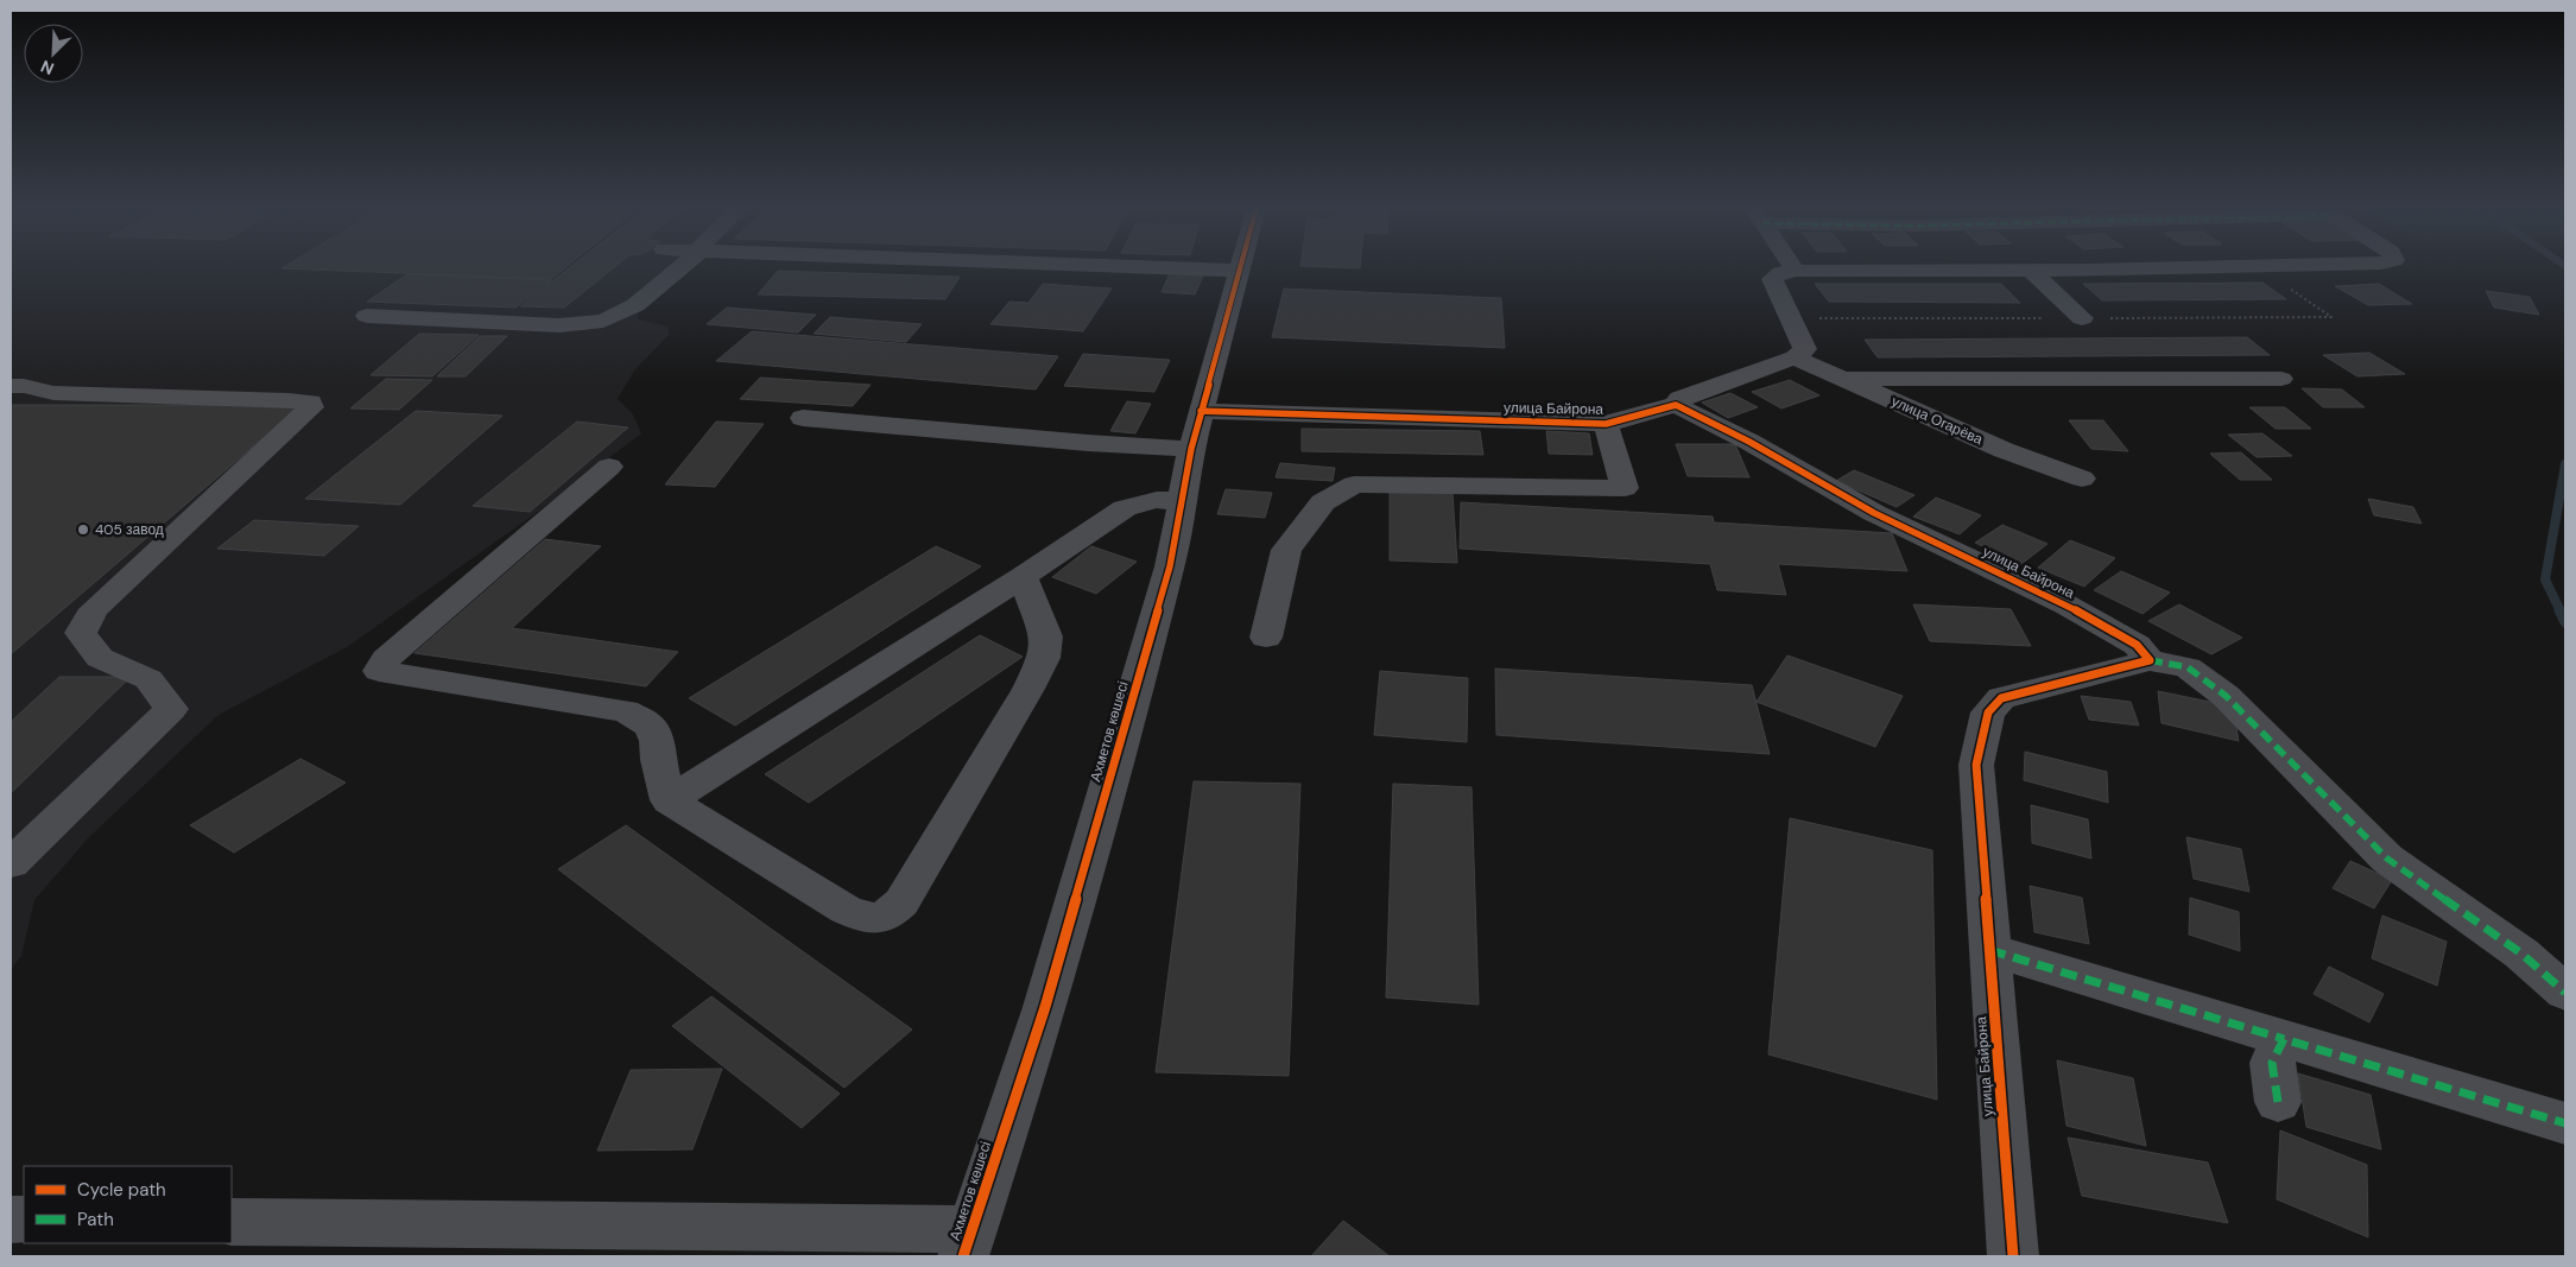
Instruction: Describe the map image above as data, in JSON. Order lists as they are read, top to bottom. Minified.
{"streets":{"street":["улица Байрона","улица Огарёва","Ахметов көшесі"]},"crossings":[["улица Байрона","Ахметов көшесі"]],"places":["405 завод"],"legend":["Cycle path","Path"],"north":"bottom left"}
